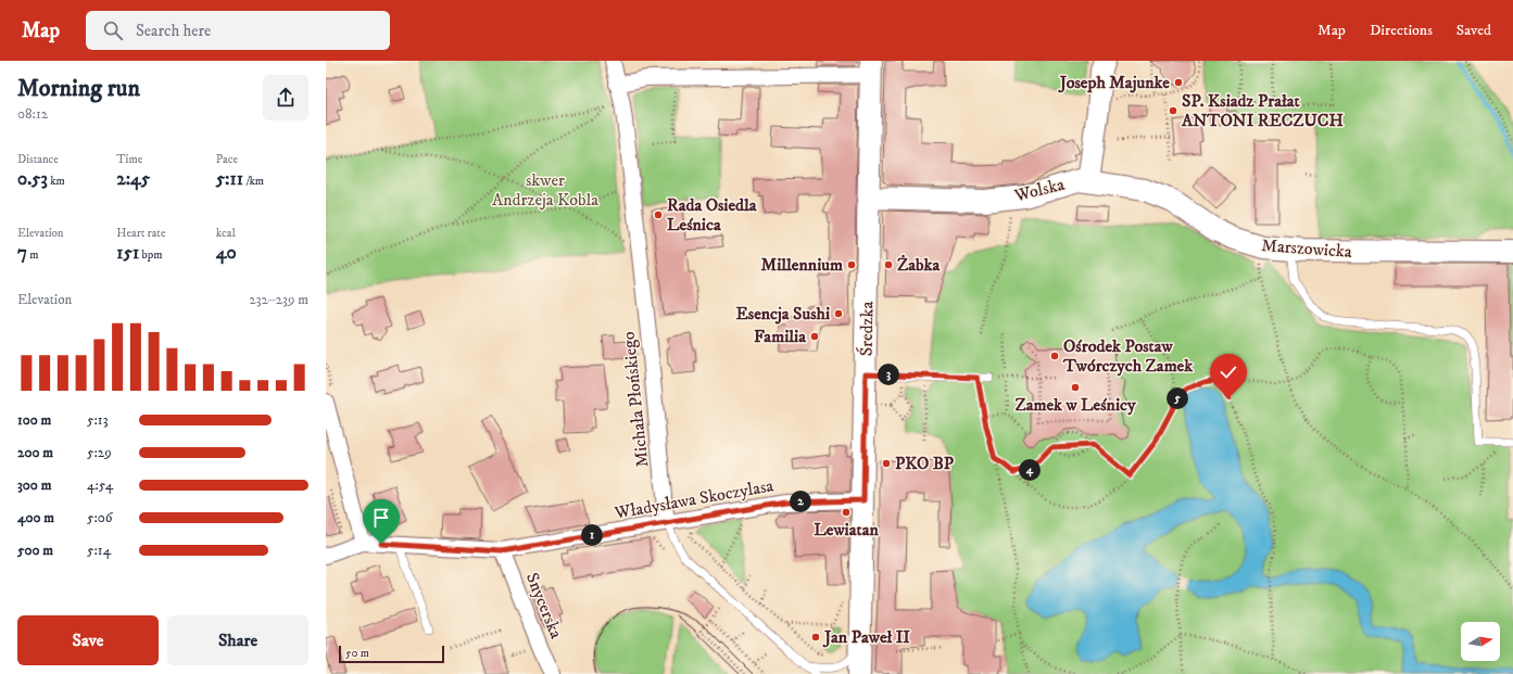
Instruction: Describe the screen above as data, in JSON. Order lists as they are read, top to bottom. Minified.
{"streets":{"street":["Wolska","Marszowicka","Średzka","Michała Płońskiego","Władysława Skoczylasa","Snycerska"]},"crossings":[["Wolska","Marszowicka"],["Wolska","Średzka"],["Średzka","Władysława Skoczylasa"],["Michała Płońskiego","Władysława Skoczylasa"],["Władysława Skoczylasa","Snycerska"]],"parks":["skwer Andrzeja Kobla"],"places":["Joseph Majunke","SP. Ksiadz Prałat ANTONI RECZUCH","Rada Osiedla Leśnica","Millennium","Żabka","Esencja Sushi","Familia","Ośrodek Postaw Twórczych Zamek","Zamek w Leśnicy","PKO BP","Lewiatan","Jan Paweł II"],"scale_bar":"50 m","north":"right","page":{"header":"Map","search":"Search here","nav":["Map","Directions","Saved"],"heading":["Morning run","08:12"],"stats":[["Distance","0.53 km"],["Time","2:45"],["Pace","5:11 /km"],["Elevation","7 m"],["Heart rate","151 bpm"],["kcal","40"]],"chart":["Elevation","232–239 m"],"pins":["3","5","4","2","1"],"list":[{"name":"100 m","note":"5:13"},{"name":"200 m","note":"5:29"},{"name":"300 m","note":"4:54"},{"name":"400 m","note":"5:06"},{"name":"500 m","note":"5:14"}],"buttons":["Save","Share"],"scale":"50 m"}}
